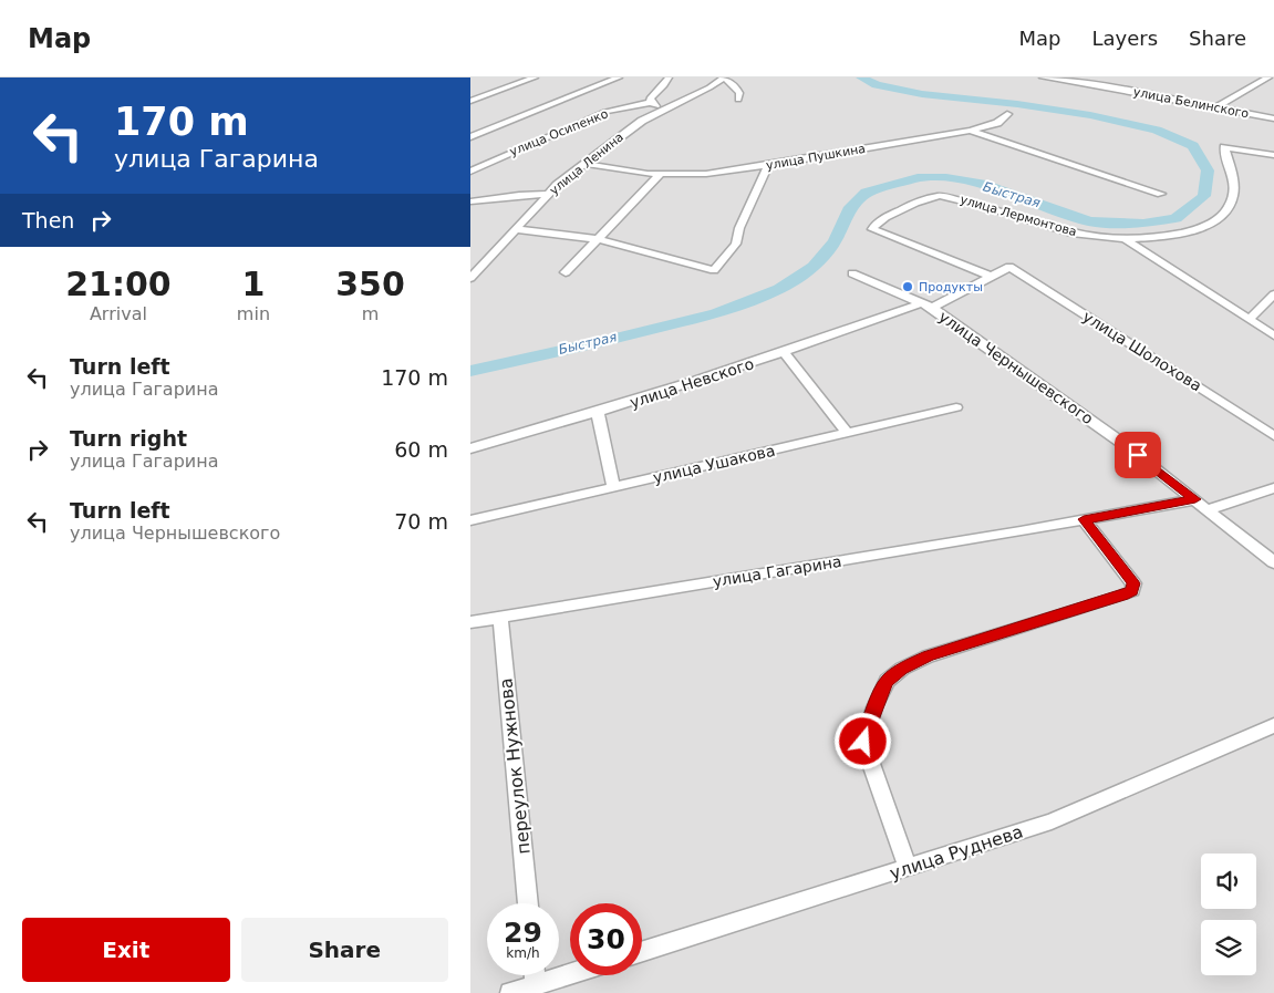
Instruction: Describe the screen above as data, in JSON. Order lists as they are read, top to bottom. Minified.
{"streets":{"street":["улица Белинского","улица Осипенко","улица Пушкина","улица Ленина","улица Лермонтова","улица Шолохова","улица Чернышевского","улица Невского","улица Ушакова","улица Гагарина","переулок Нужнова","улица Руднева"]},"crossings":[["улица Пушкина","улица Ленина"],["улица Лермонтова","улица Невского"],["улица Шолохова","улица Невского"],["улица Чернышевского","улица Невского"],["улица Чернышевского","улица Гагарина"],["улица Гагарина","переулок Нужнова"]],"water":["Быстрая"],"places":["Продукты"],"page":{"header":"Map","nav":["Map","Layers","Share"],"turn":["170 m","улица Гагарина"],"then":"Then","eta":["21:00","Arrival","1","min","350","m"],"list":[{"name":"Turn left","note":"улица Гагарина","value":"170 m"},{"name":"Turn right","note":"улица Гагарина","value":"60 m"},{"name":"Turn left","note":"улица Чернышевского","value":"70 m"}],"speed":"29 km/h","limit":"30","buttons":["Exit","Share"]}}
